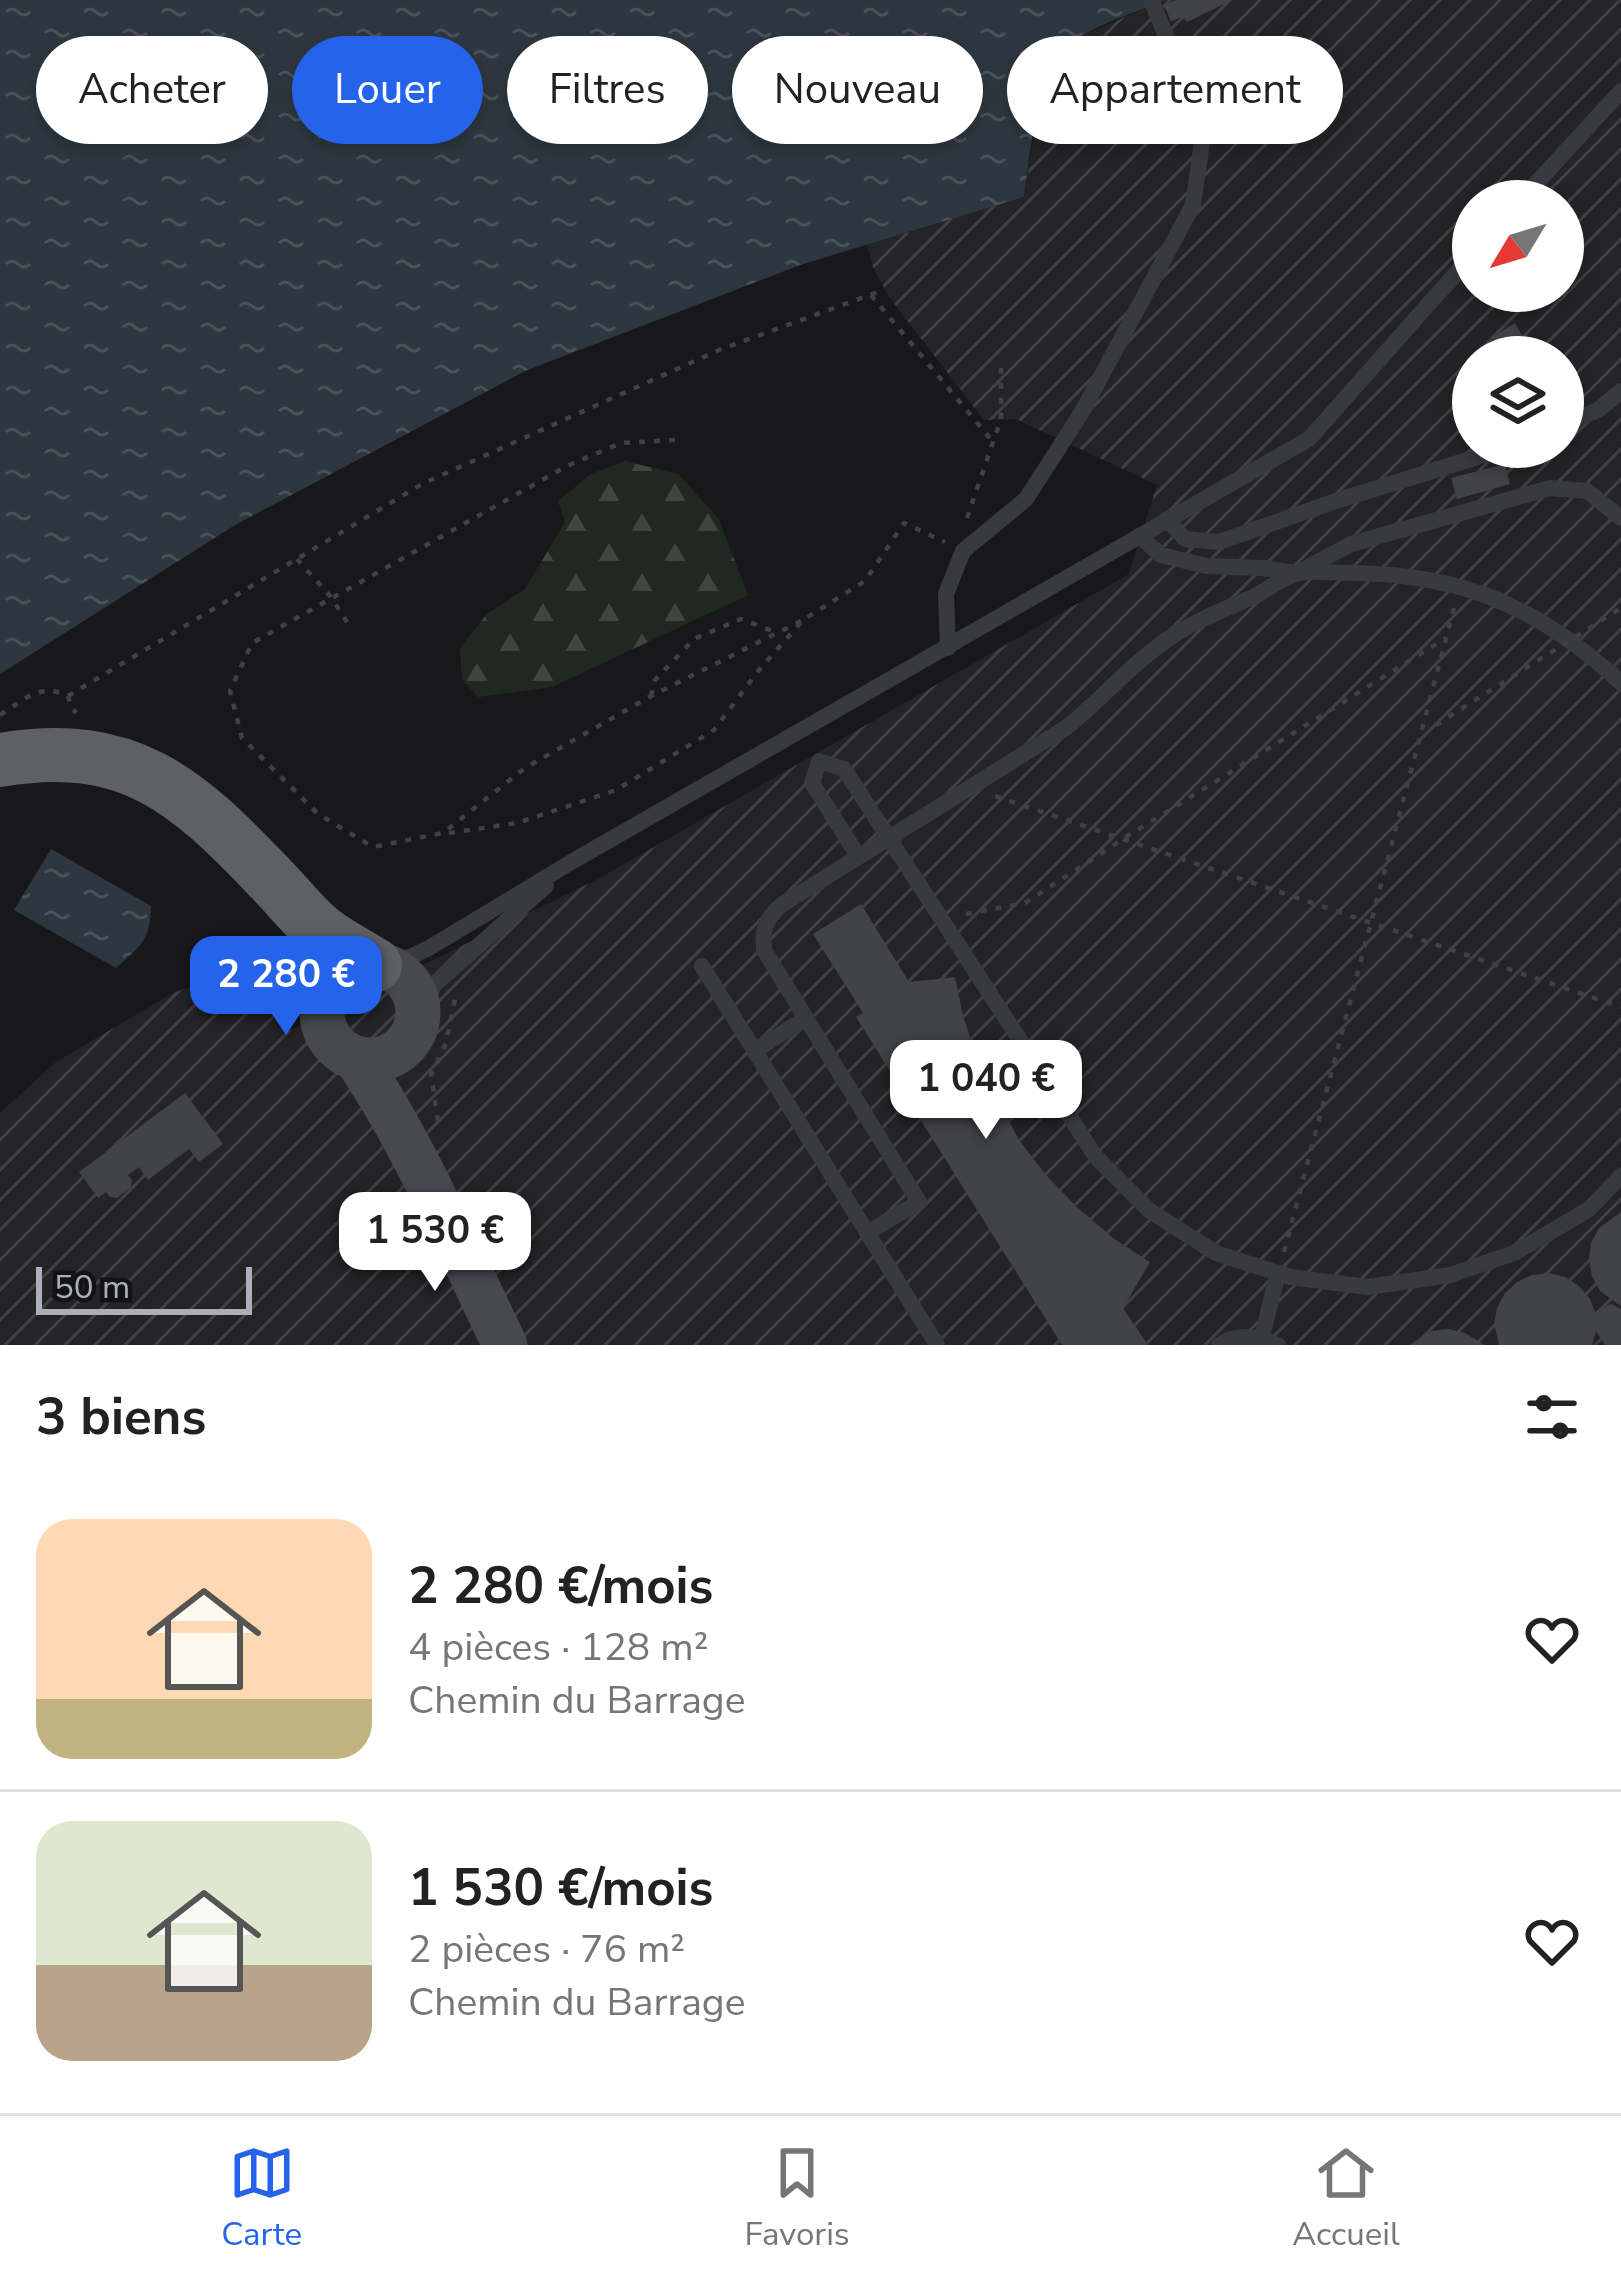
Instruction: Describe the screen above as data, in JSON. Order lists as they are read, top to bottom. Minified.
{"scale_bar":"50 m","north":"bottom left","page":{"chip":["Acheter","Louer","Filtres","Nouveau","Appartement"],"price":["2 280 €","1 040 €","1 530 €"],"scale":"50 m","heading":"3 biens","list":[{"name":"2 280 €/mois","note":"4 pièces · 128 m² · Chemin du Barrage"},{"name":"1 530 €/mois","note":"2 pièces · 76 m² · Chemin du Barrage"}],"tabs":["Carte","Favoris","Accueil"]}}
